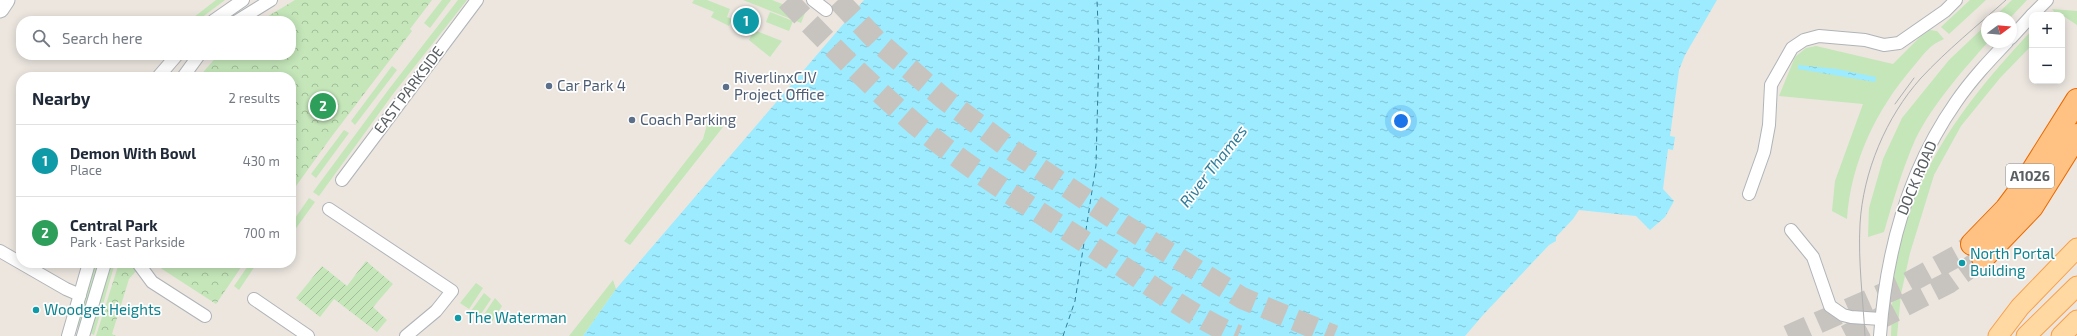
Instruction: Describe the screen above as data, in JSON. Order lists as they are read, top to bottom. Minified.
{"streets":{"highway":["A1026"],"street":["EAST PARKSIDE","DOCK ROAD"]},"water":["River Thames"],"places":["Car Park 4","RiverlinxCJV Project Office","Coach Parking","North Portal Building","Woodget Heights","The Waterman"],"north":"right","page":{"pins":["1","2"],"map_buttons":["+","−"],"search":"Search here","heading":["Nearby","2 results"],"list":[{"mark":"1","name":"Demon With Bowl","note":"Place","value":"430 m"},{"mark":"2","name":"Central Park","note":"Park · East Parkside","value":"700 m"}]}}
